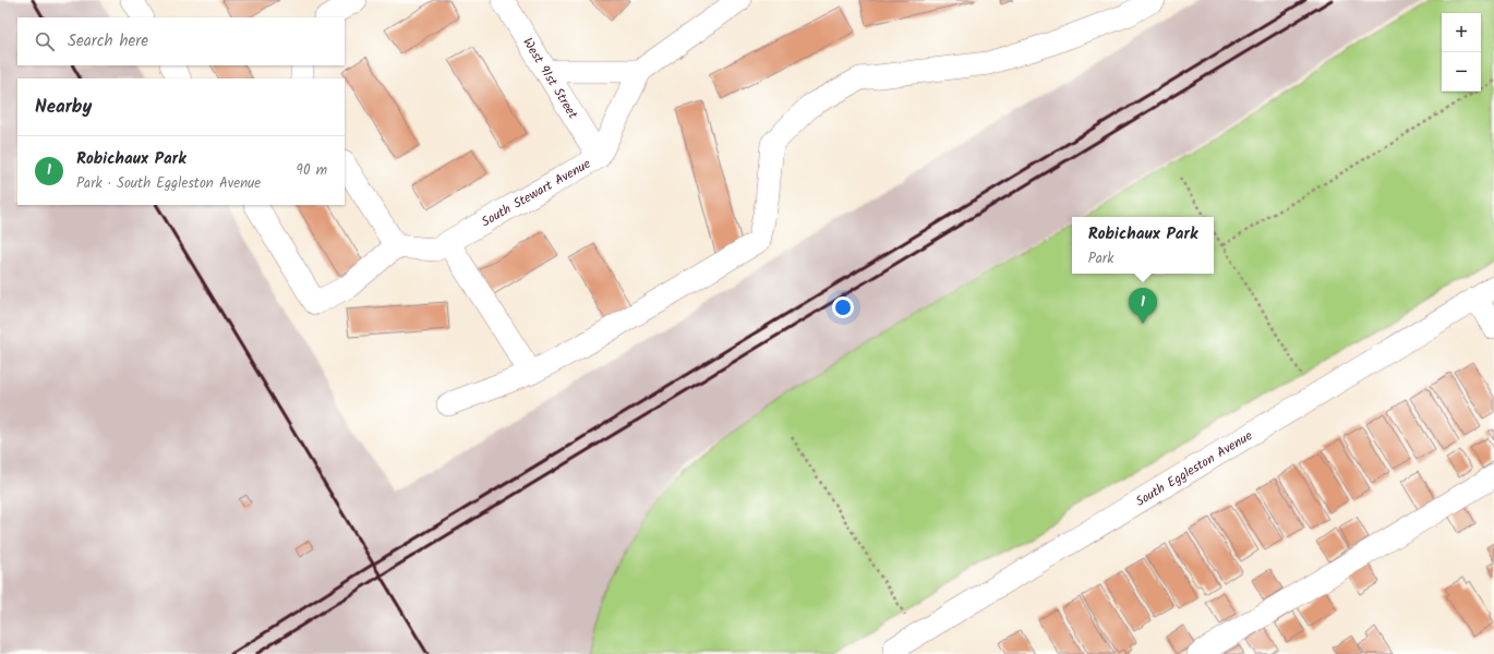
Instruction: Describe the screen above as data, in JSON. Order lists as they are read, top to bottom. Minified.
{"streets":{"street":["West 91st Street","South Stewart Avenue","South Eggleston Avenue"]},"crossings":[["West 91st Street","South Stewart Avenue"]],"page":{"map_buttons":["+","−"],"search":"Search here","heading":"Nearby","list":[{"mark":"1","name":"Robichaux Park","note":"Park · South Eggleston Avenue","value":"90 m"}],"popup":["Robichaux Park","Park"],"pins":"1"}}
